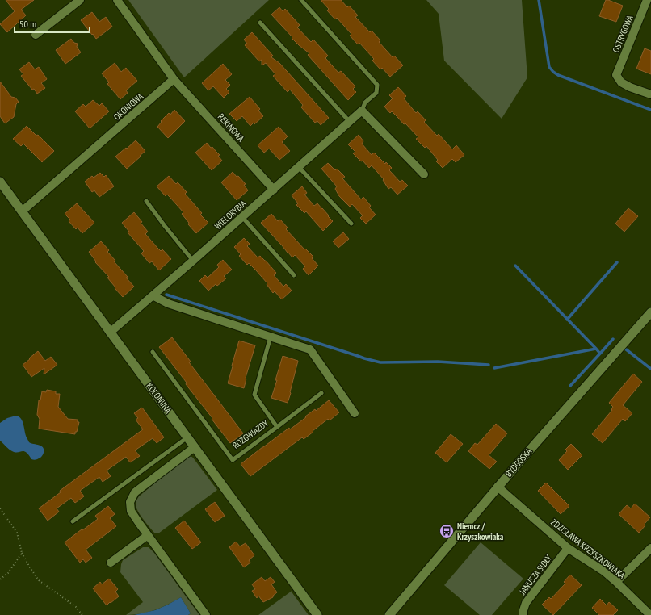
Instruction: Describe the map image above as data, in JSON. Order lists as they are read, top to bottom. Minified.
{"streets":{"street":["OSTRYGOWA","OKONIOWA","REKINOWA","WIELORYBIA","KOLONIJNA","BYDGOSKA","ZDZISŁAWA KRZYSZKOWIAKA","JANUSZA SIDŁY"],"lane":["ROZGWIAZDY"]},"crossings":[["OKONIOWA","REKINOWA"],["OKONIOWA","KOLONIJNA"],["REKINOWA","WIELORYBIA"],["WIELORYBIA","KOLONIJNA"],["BYDGOSKA","ZDZISŁAWA KRZYSZKOWIAKA"],["ZDZISŁAWA KRZYSZKOWIAKA","JANUSZA SIDŁY"]],"places":{"bus stop":["Niemcz / Krzyszkowiaka"]},"scale_bar":"50 m"}
